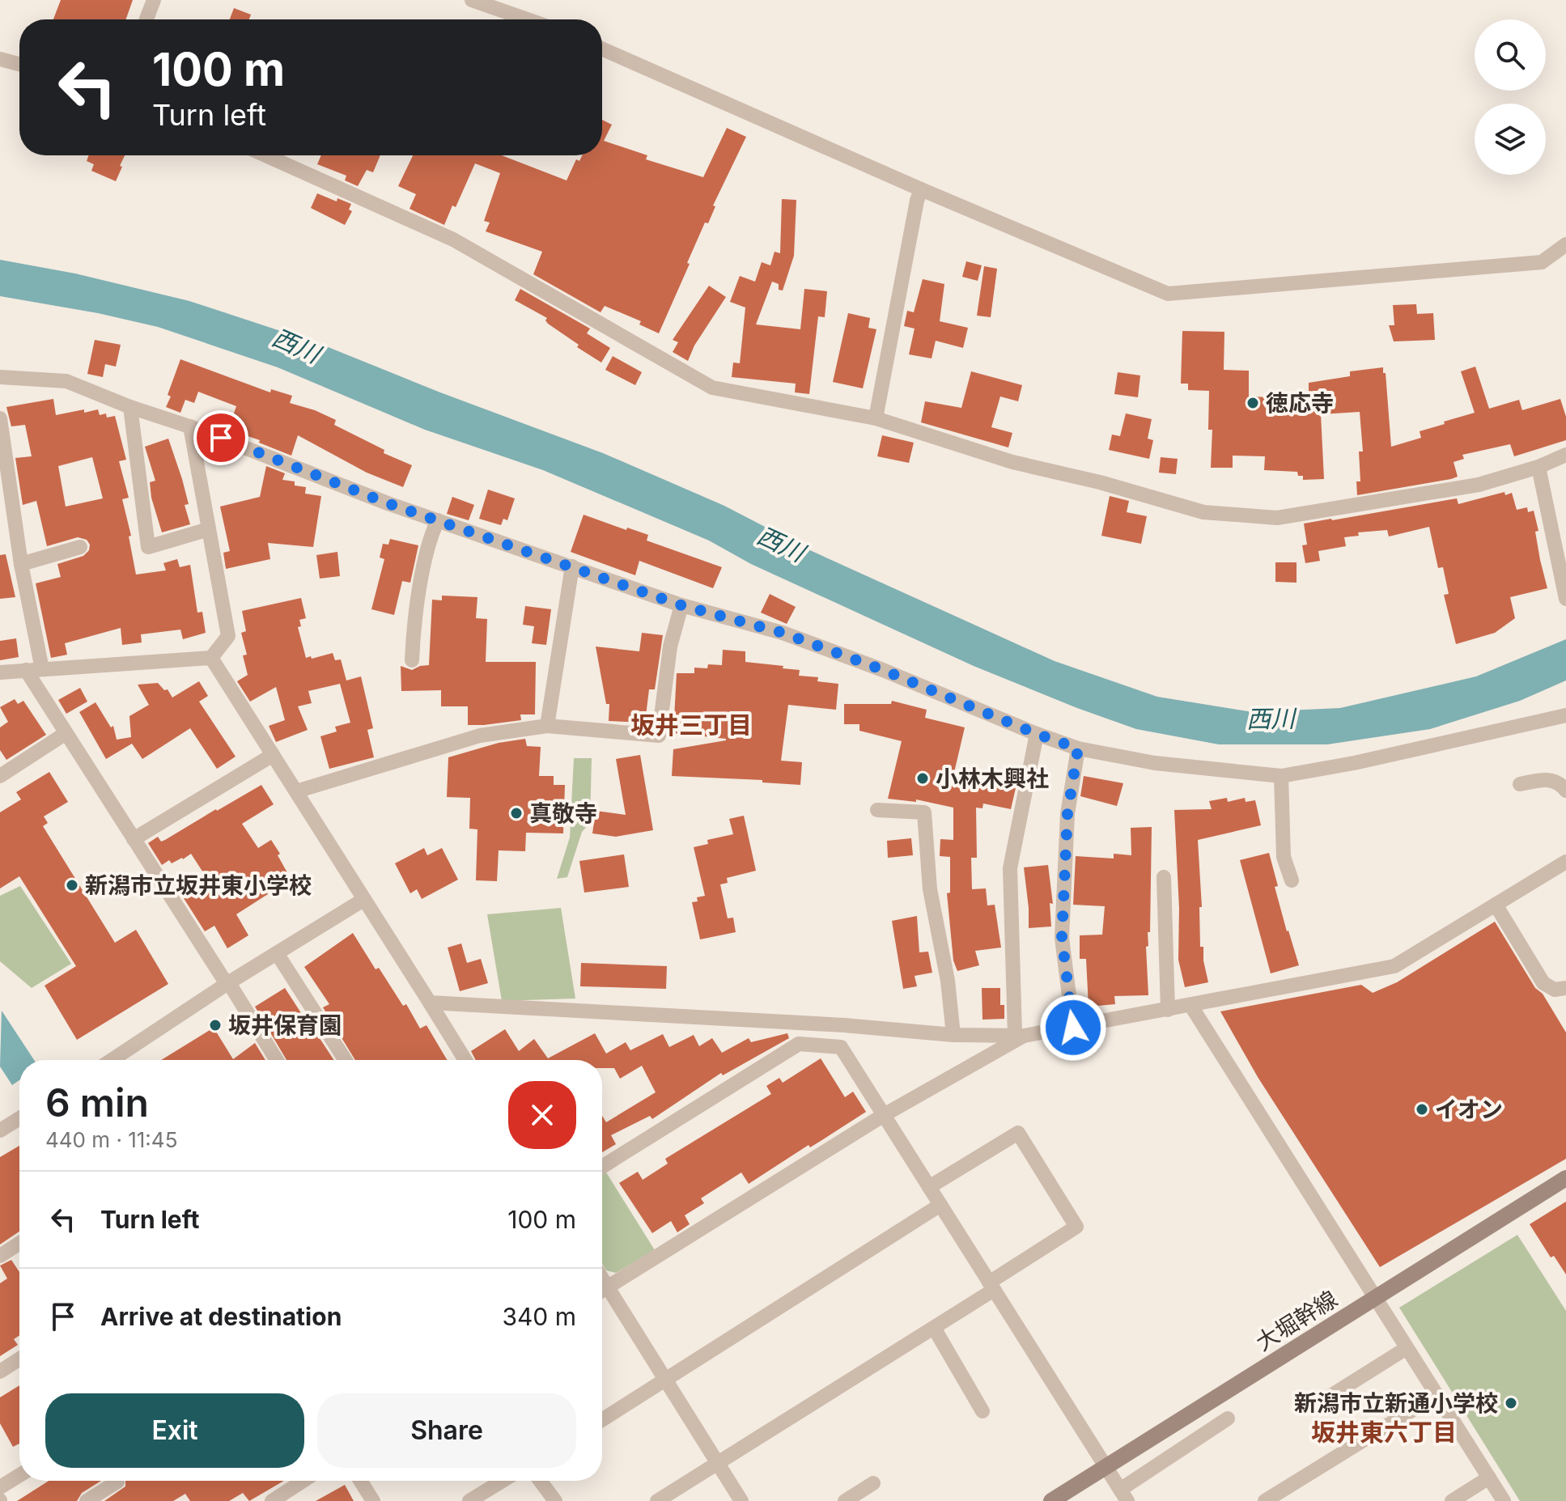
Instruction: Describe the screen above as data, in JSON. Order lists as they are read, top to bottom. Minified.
{"streets":{"street":["大堀幹線"]},"districts":["坂井三丁目","坂井東六丁目"],"water":["西川"],"places":["徳応寺","小林木興社","真敬寺","新潟市立坂井東小学校","坂井保育園","イオン","新潟市立新通小学校"],"page":{"turn":["100 m","Turn left"],"heading":["6 min","440 m · 11:45"],"list":[{"name":"Turn left","value":"100 m"},{"name":"Arrive at destination","value":"340 m"}],"buttons":["Exit","Share"]}}
